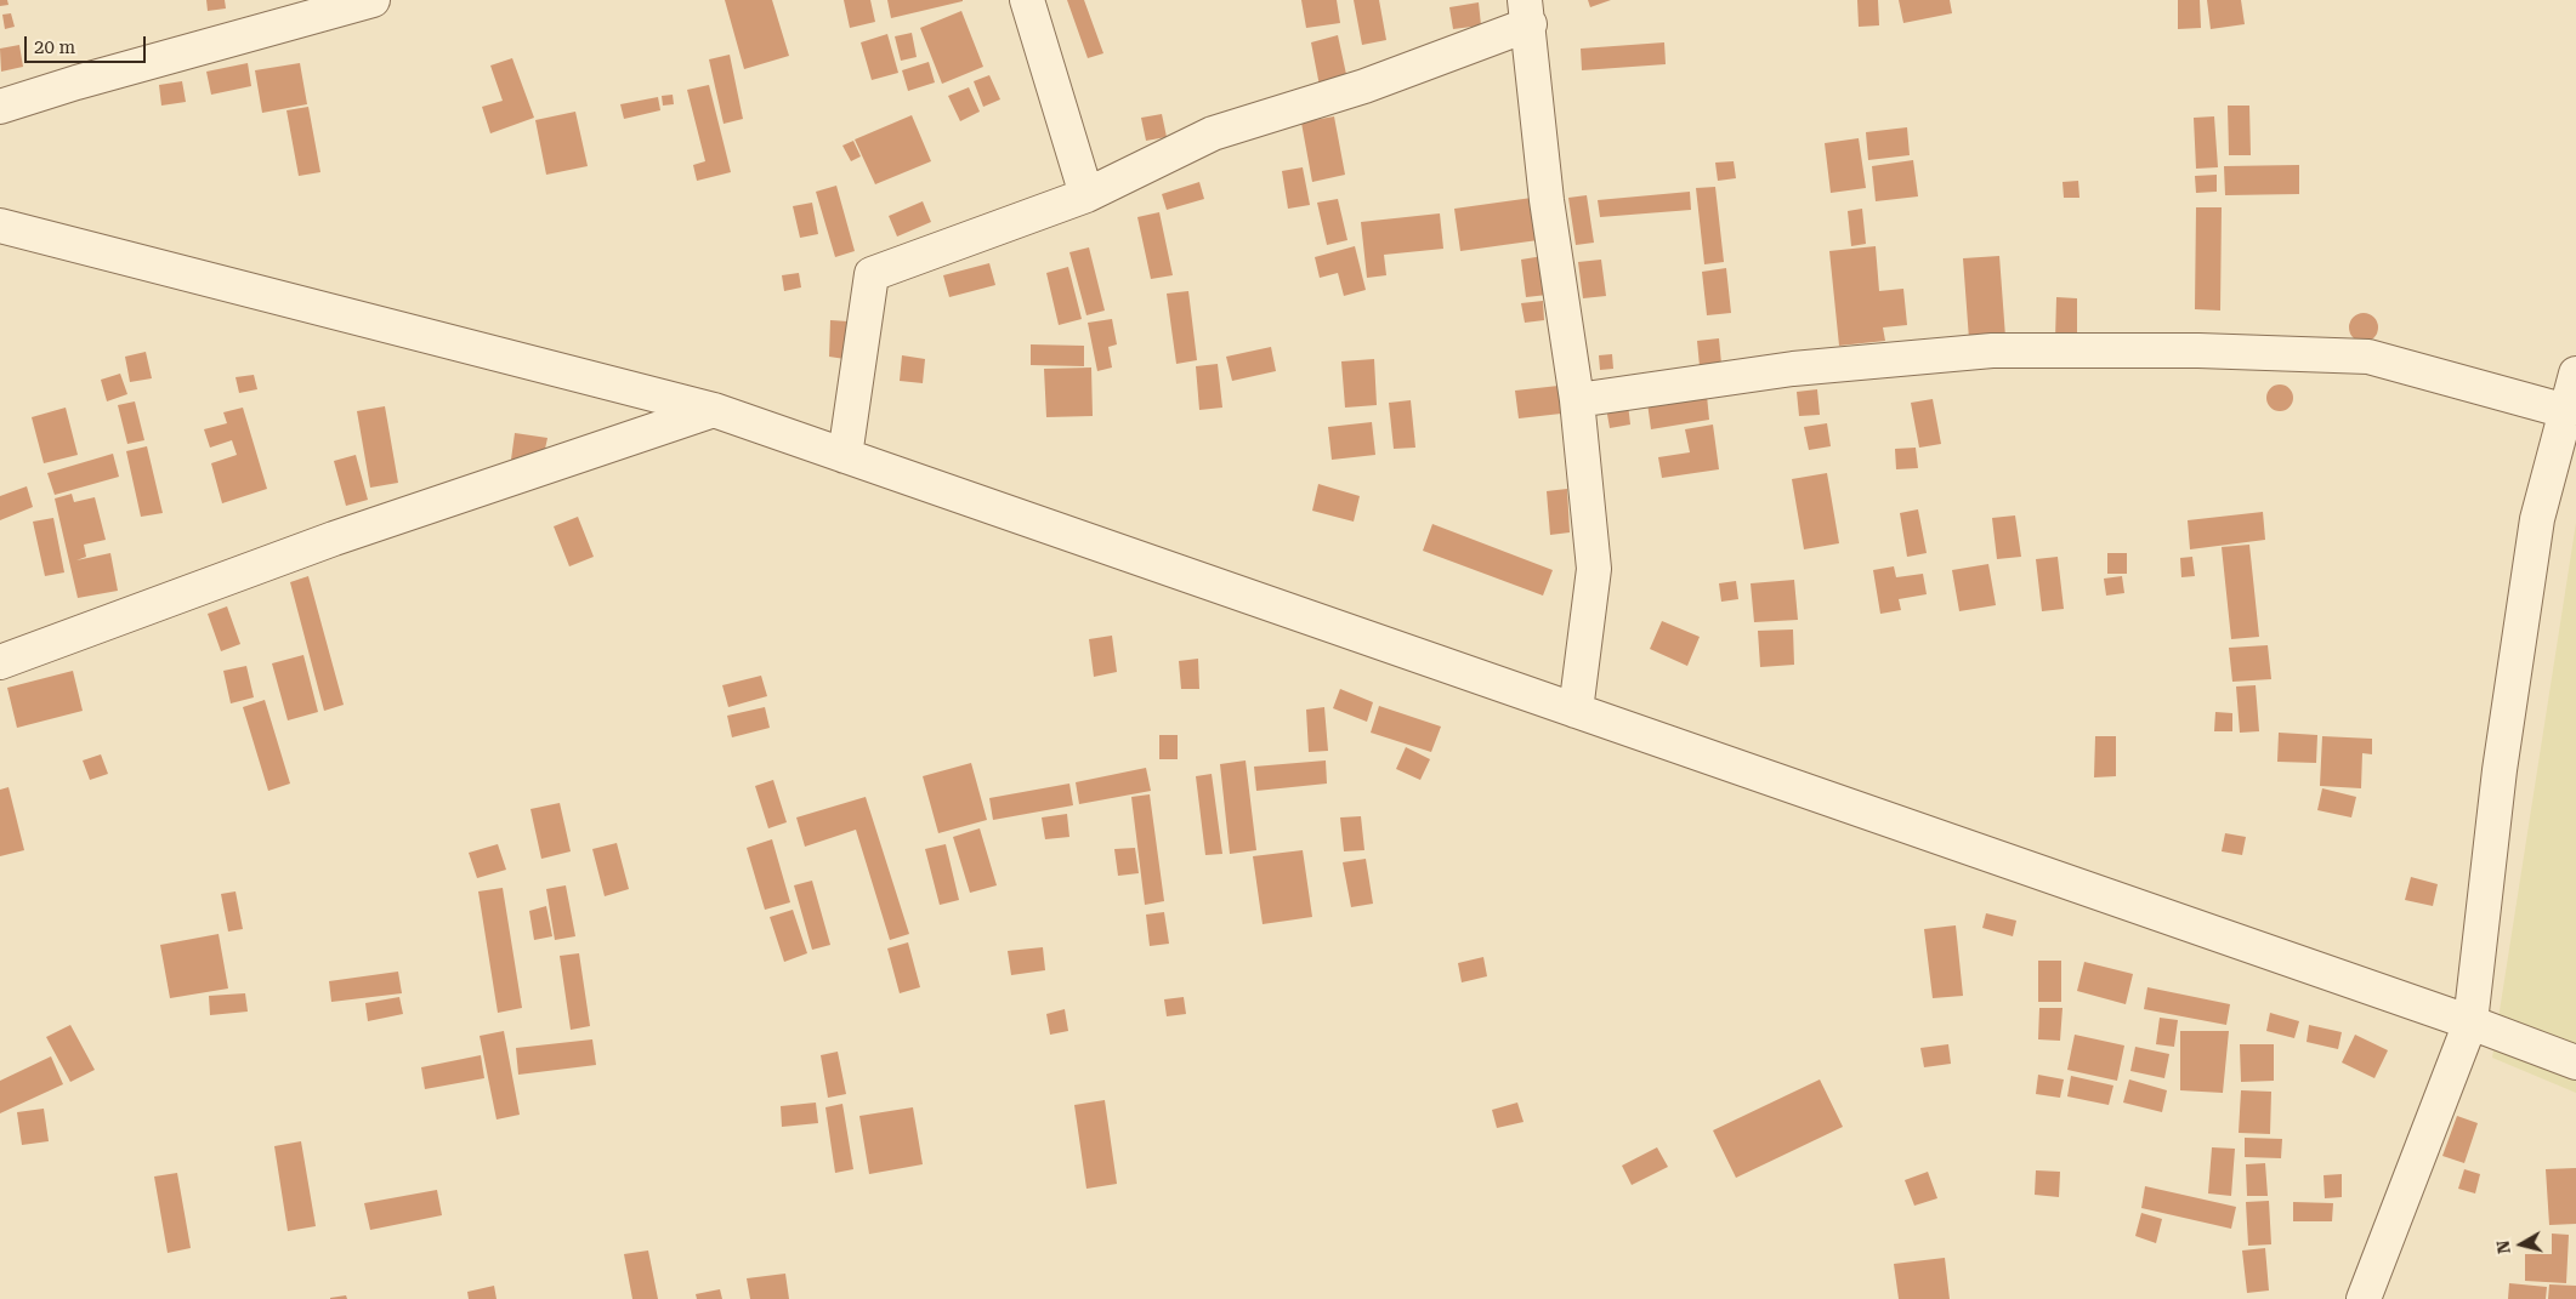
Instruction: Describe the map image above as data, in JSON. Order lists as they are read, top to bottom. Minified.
{"scale_bar":"20 m","north":"left"}
